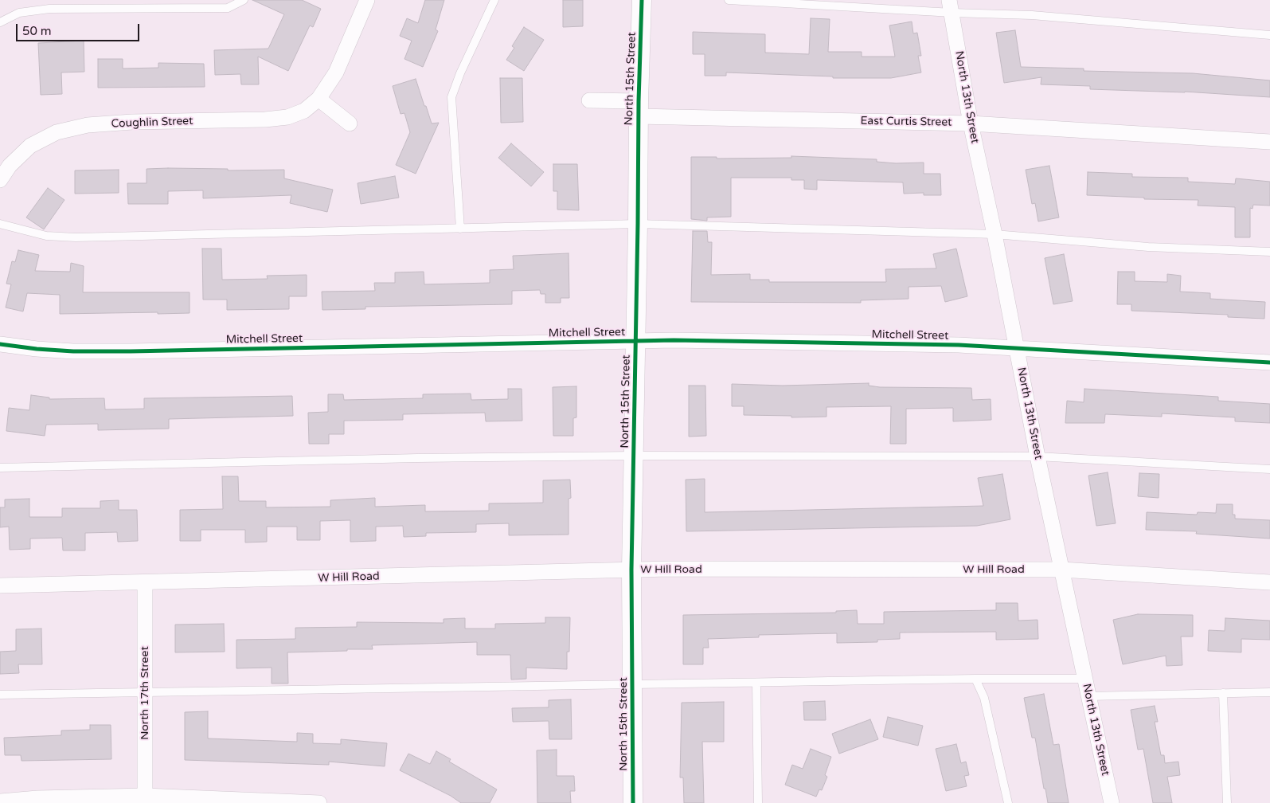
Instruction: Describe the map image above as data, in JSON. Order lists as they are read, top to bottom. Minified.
{"streets":{"street":["North 15th Street","North 13th Street","East Curtis Street","Coughlin Street","Mitchell Street","W Hill Road","North 17th Street"]},"crossings":[["North 15th Street","East Curtis Street"],["North 15th Street","Mitchell Street"],["North 15th Street","W Hill Road"],["North 13th Street","East Curtis Street"],["North 13th Street","Mitchell Street"],["North 13th Street","W Hill Road"],["W Hill Road","North 17th Street"]],"scale_bar":"50 m"}
